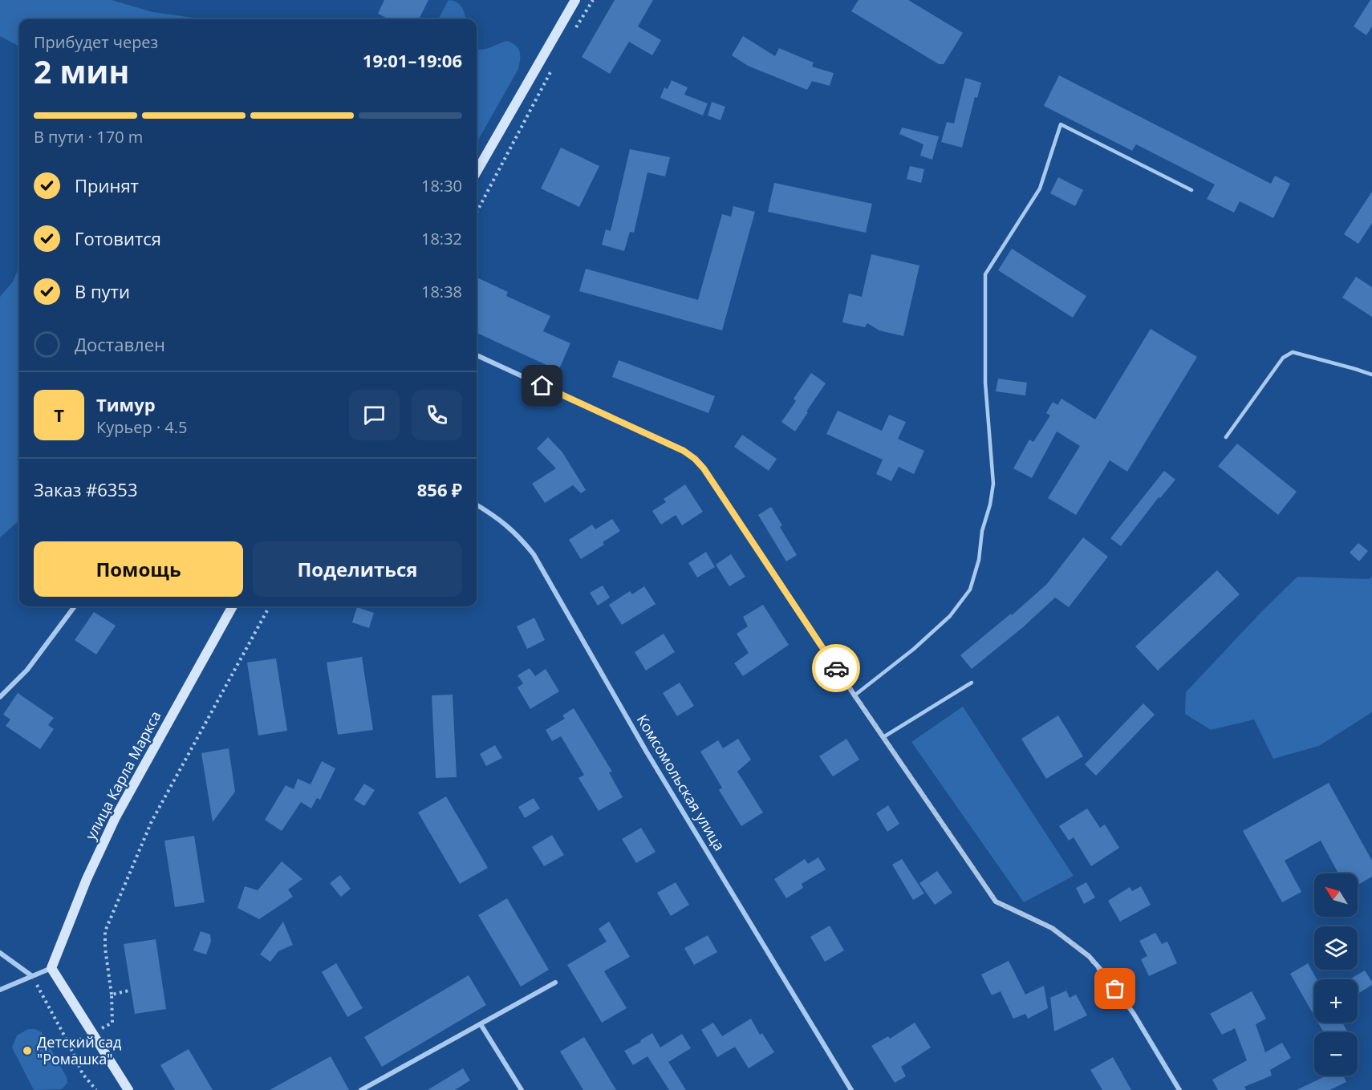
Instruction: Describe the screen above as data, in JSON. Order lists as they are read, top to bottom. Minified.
{"streets":{"street":["улица Карла Маркса","Комсомольская улица"]},"places":["Детский сад \"Ромашка\""],"north":"top left","page":{"heading":["2 мин","Прибудет через","19:01–19:06"],"panel":["Тимур","Курьер · 4.5","Заказ #6353","856 ₽"],"bar":"В пути · 170 m","list":[["Принят","18:30"],["Готовится","18:32"],["В пути","18:38"],"Доставлен"],"round":"Т","buttons":["Помощь","Поделиться"],"map_buttons":["+","−"]}}
